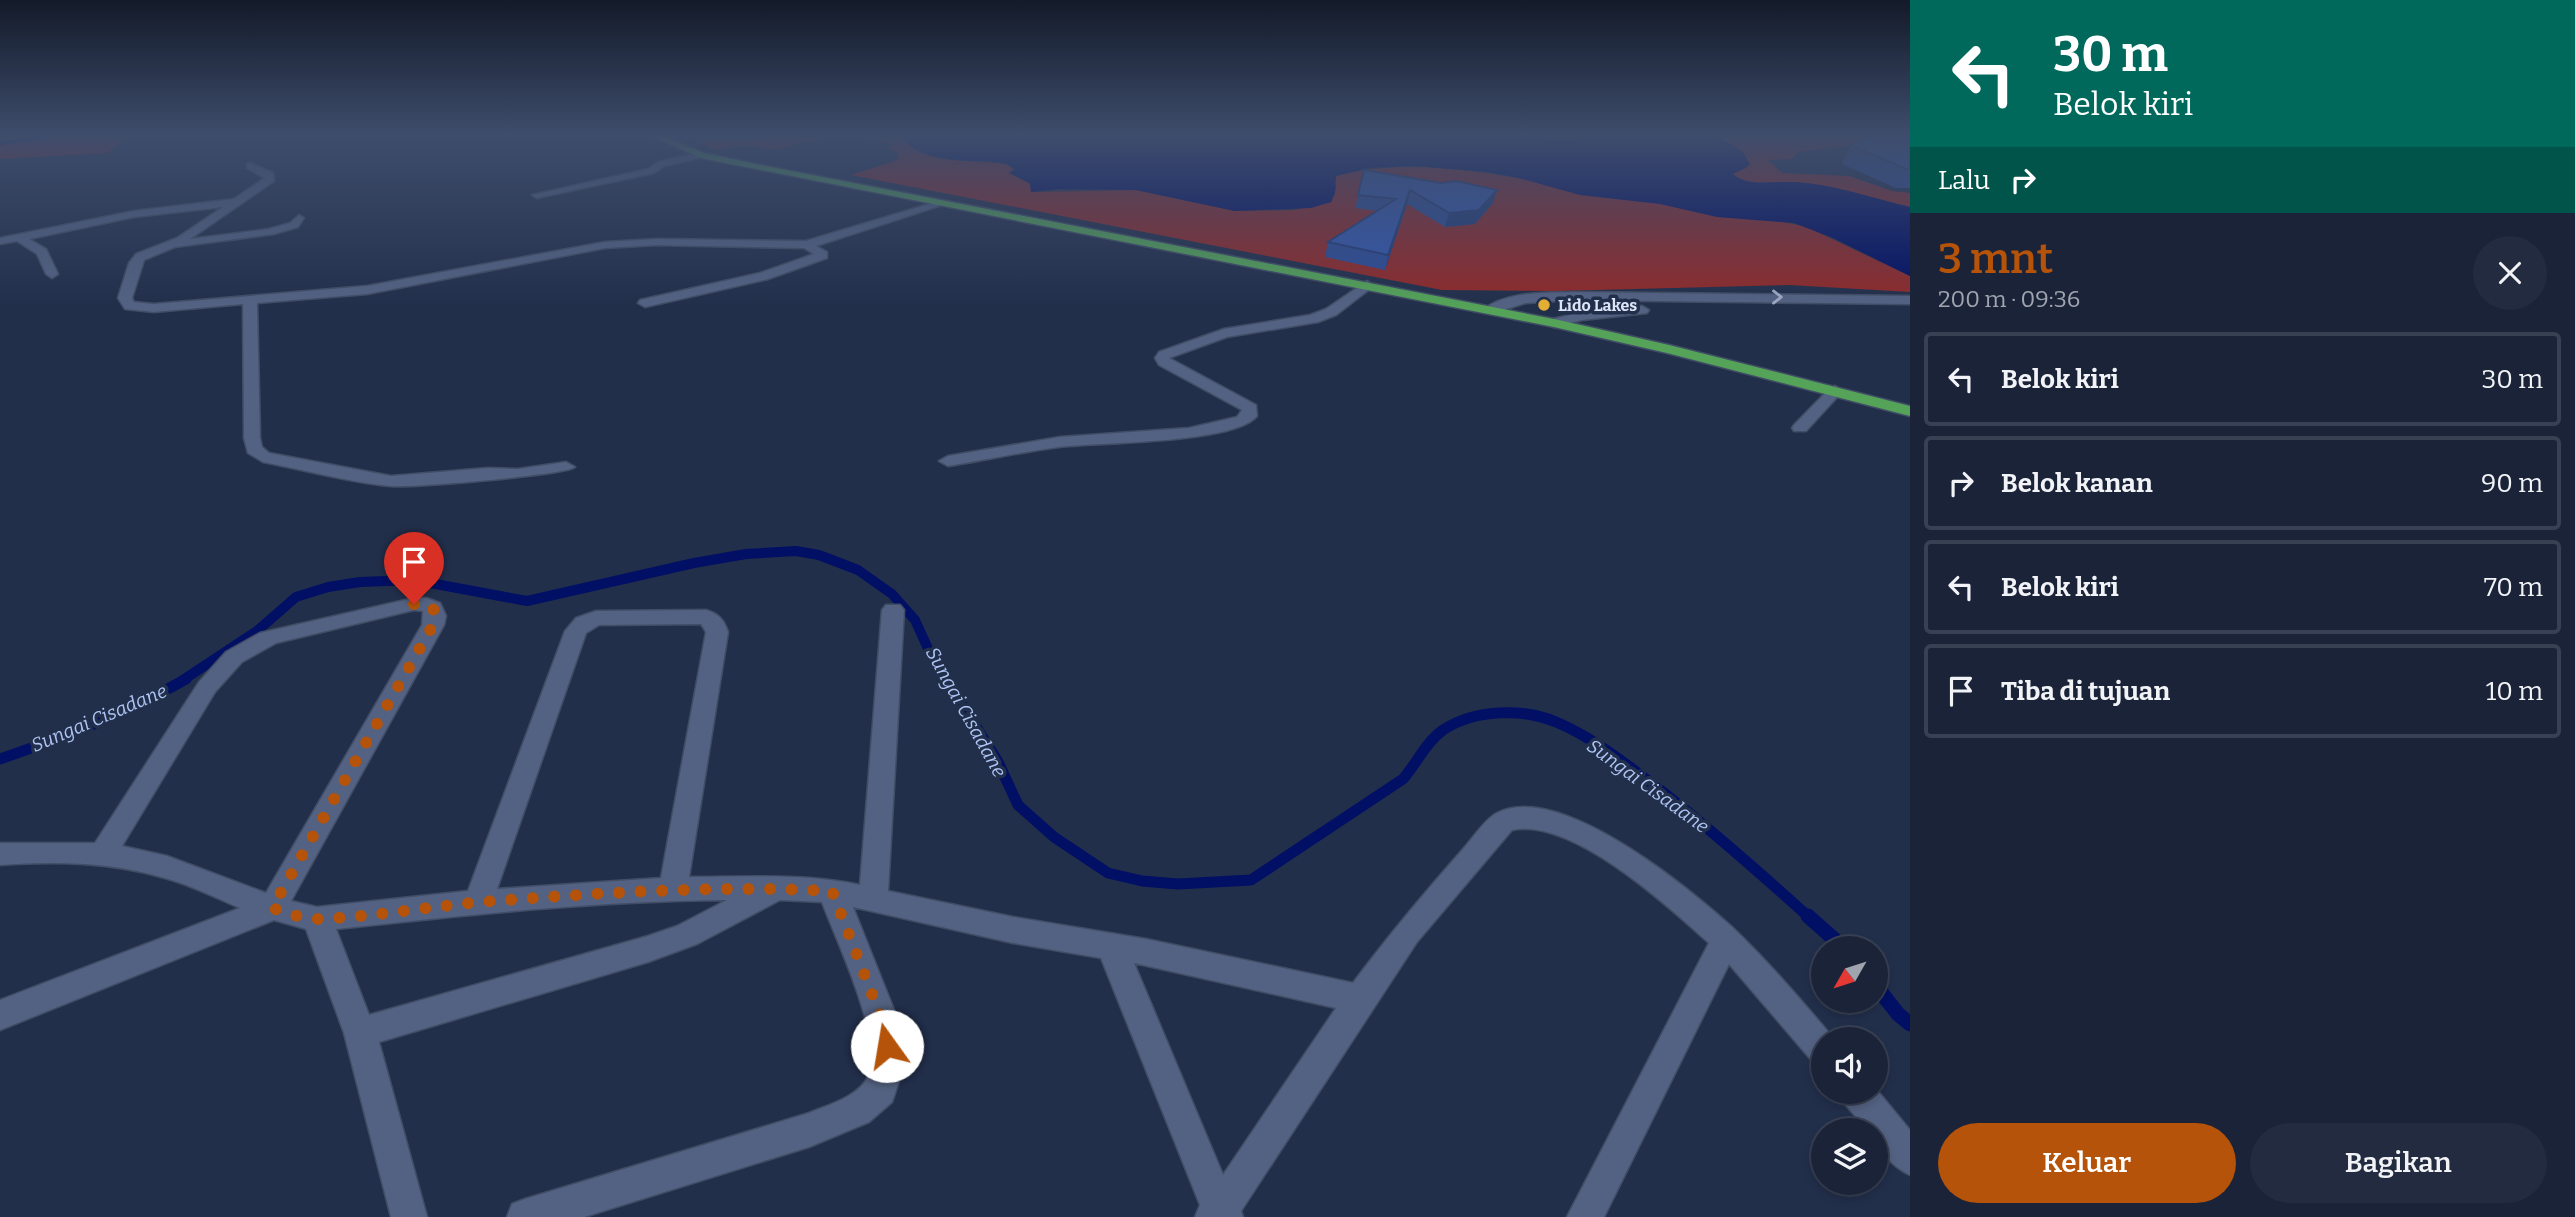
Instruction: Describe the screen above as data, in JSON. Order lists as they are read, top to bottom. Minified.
{"water":["Sungai Cisadane"],"places":["Lido Lakes"],"north":"bottom left","page":{"turn":["30 m","Belok kiri"],"then":"Lalu","heading":["3 mnt","200 m · 09:36"],"list":[{"name":"Belok kiri","value":"30 m"},{"name":"Belok kanan","value":"90 m"},{"name":"Belok kiri","value":"70 m"},{"name":"Tiba di tujuan","value":"10 m"}],"buttons":["Keluar","Bagikan"]}}
